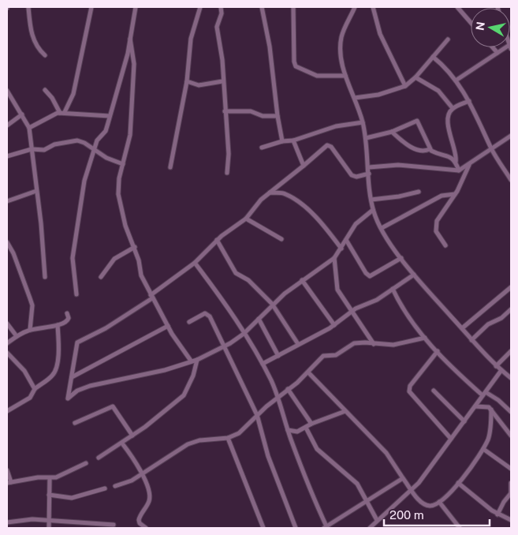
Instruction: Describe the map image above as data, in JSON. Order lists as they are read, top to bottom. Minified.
{"scale_bar":"200 m","north":"left"}
